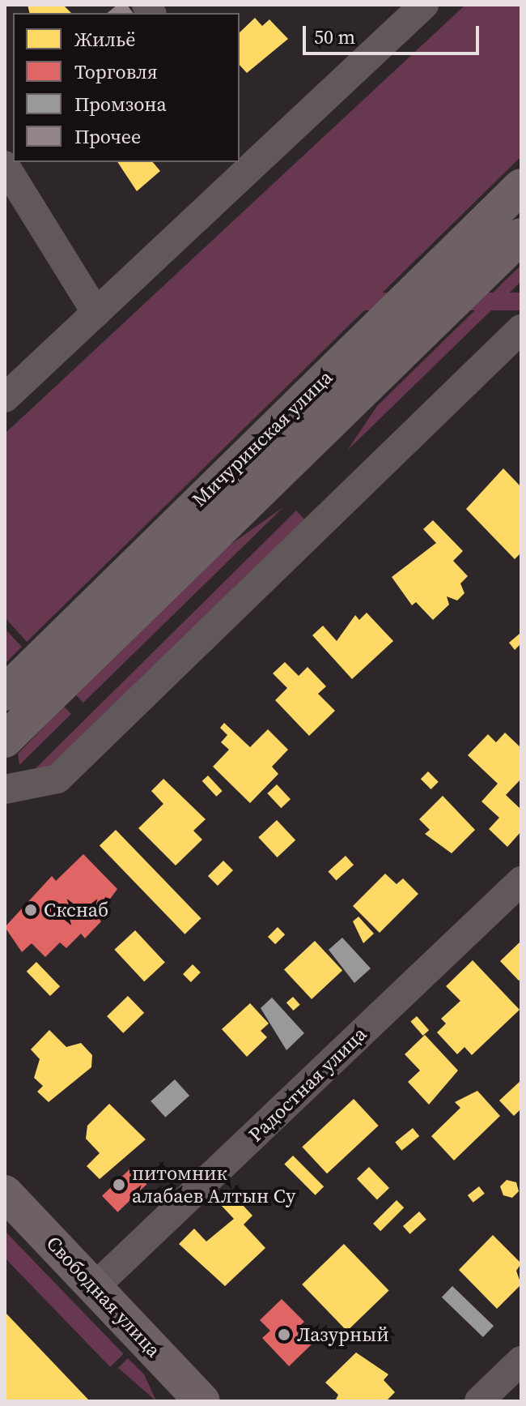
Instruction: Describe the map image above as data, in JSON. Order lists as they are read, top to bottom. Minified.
{"streets":{"main road":["Мичуринская улица","Свободная улица"],"street":["Радостная улица"]},"crossings":[["Радостная улица","Свободная улица"]],"places":["Скснаб","питомник алабаев Алтын Су","Лазурный"],"legend":["Жильё","Торговля","Промзона","Прочее"],"scale_bar":"50 m"}
